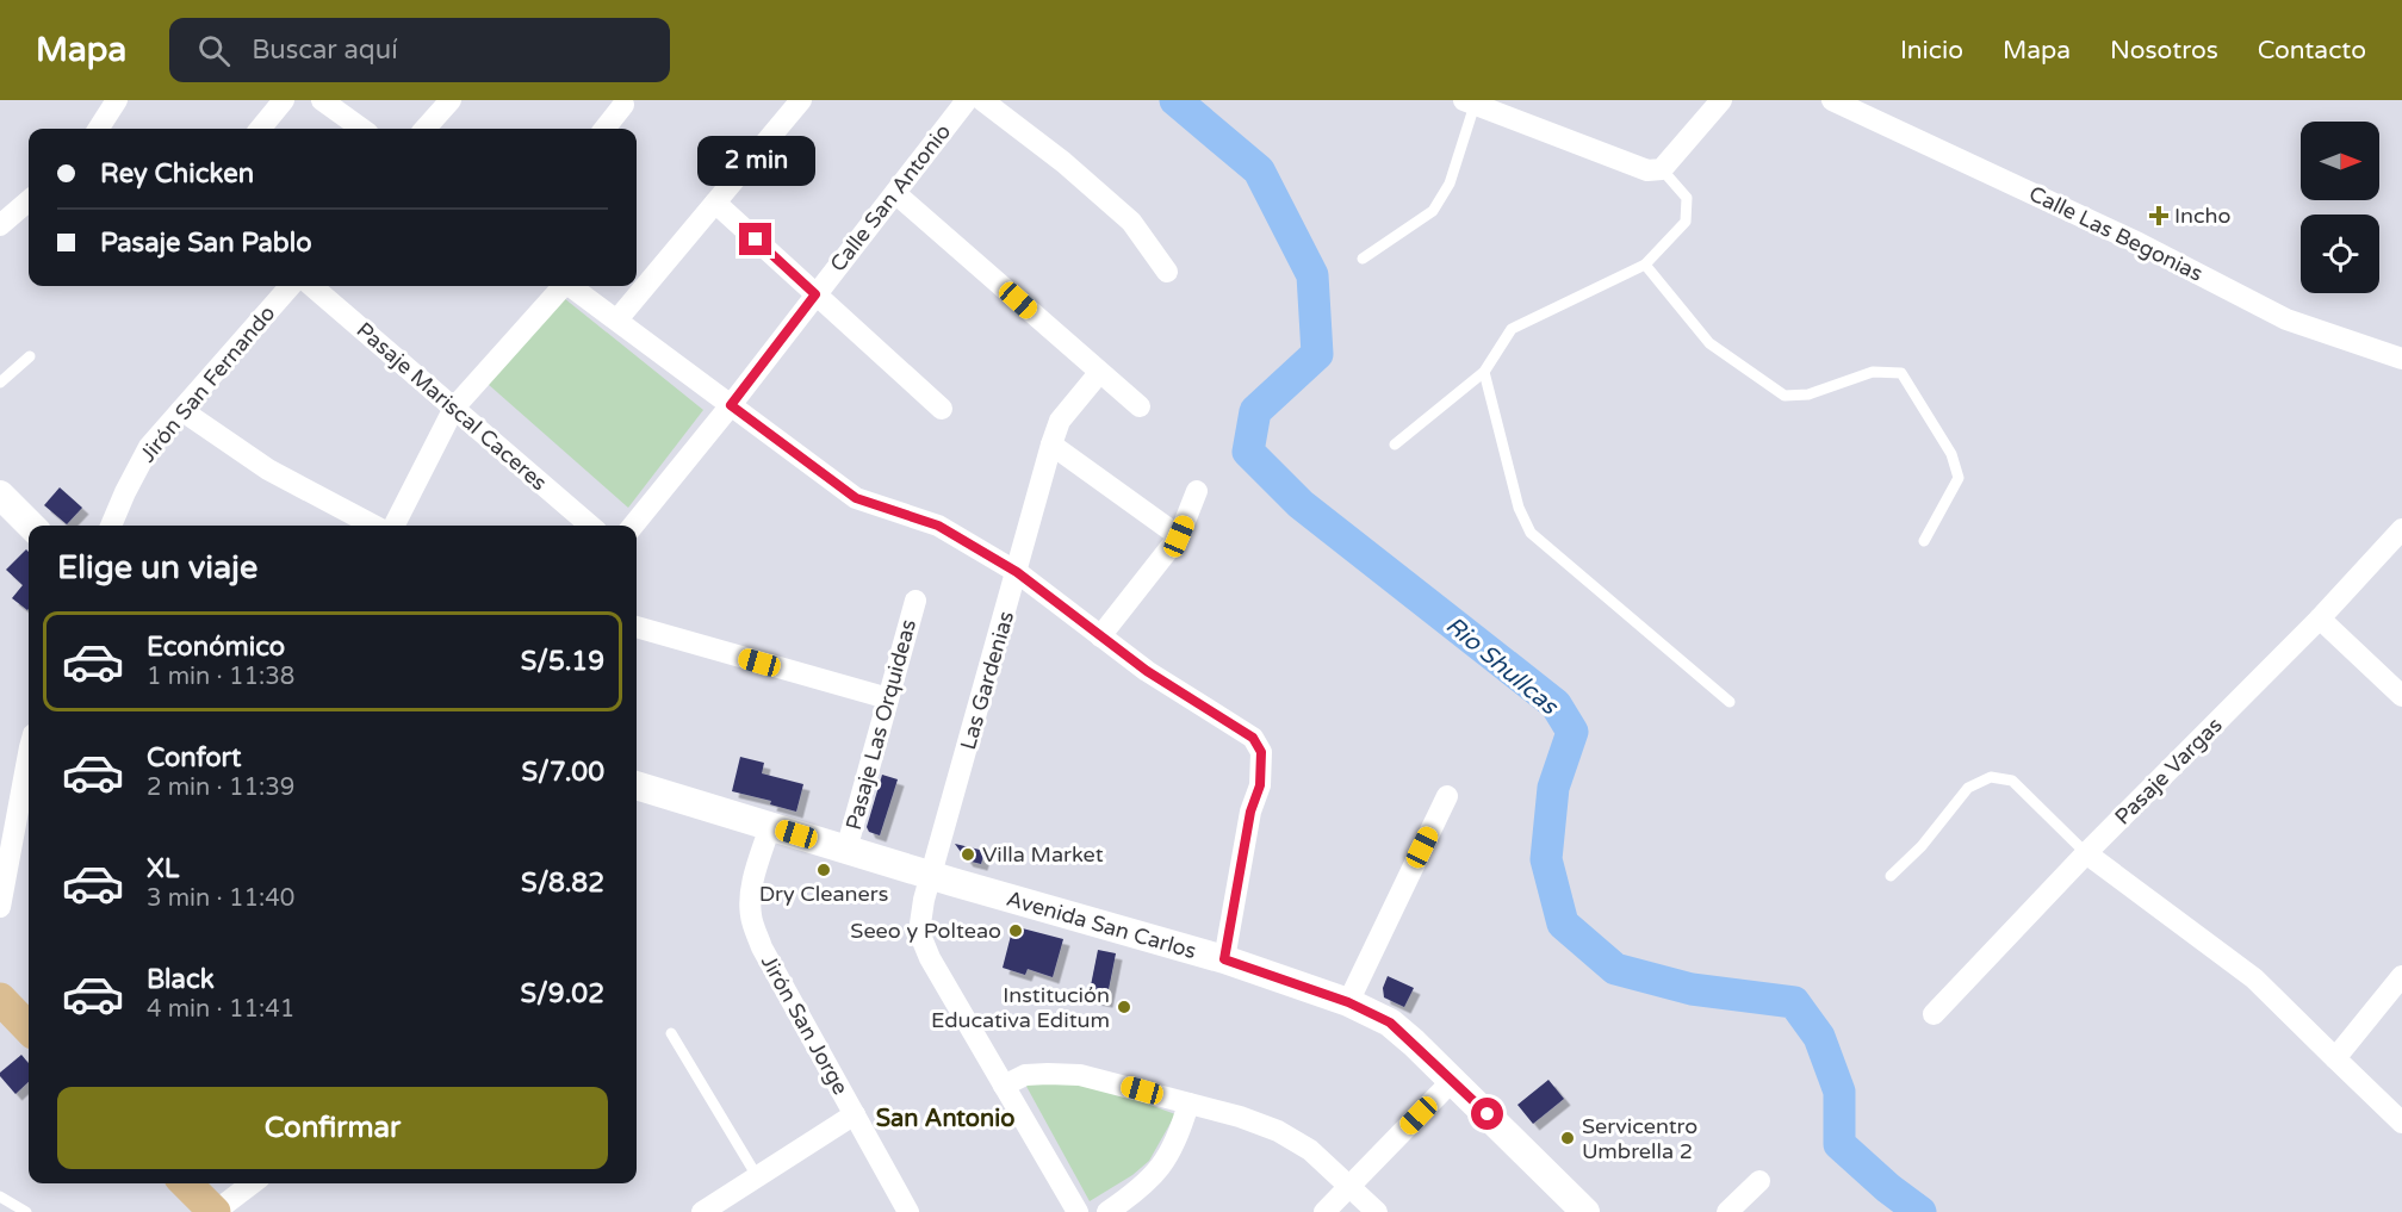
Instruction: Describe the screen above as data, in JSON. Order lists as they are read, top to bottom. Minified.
{"streets":{"main road":["Avenida San Carlos"],"street":["Calle San Antonio","Calle Las Begonias","Jirón San Fernando","Pasaje Mariscal Caceres","Las Gardenias","Pasaje Las Orquideas","Pasaje Vargas","Jirón San Jorge"]},"crossings":[["Las Gardenias","Avenida San Carlos"],["Pasaje Las Orquideas","Avenida San Carlos"],["Avenida San Carlos","Jirón San Jorge"]],"districts":["San Antonio"],"water":["Rio Shullcas"],"places":{"health":["Incho"],"other":["Villa Market","Dry Cleaners","Seeo y Polteao","Institución Educativa Editum","Servicentro Umbrella 2"]},"north":"right","page":{"header":"Mapa","search":"Buscar aquí","nav":["Inicio","Mapa","Nosotros","Contacto"],"banner":["Rey Chicken","Pasaje San Pablo"],"bubble":"2 min","heading":"Elige un viaje","list":[{"name":"Económico","note":"1 min · 11:38","value":"S/5.19"},{"name":"Confort","note":"2 min · 11:39","value":"S/7.00"},{"name":"XL","note":"3 min · 11:40","value":"S/8.82"},{"name":"Black","note":"4 min · 11:41","value":"S/9.02"}],"buttons":"Confirmar"}}
